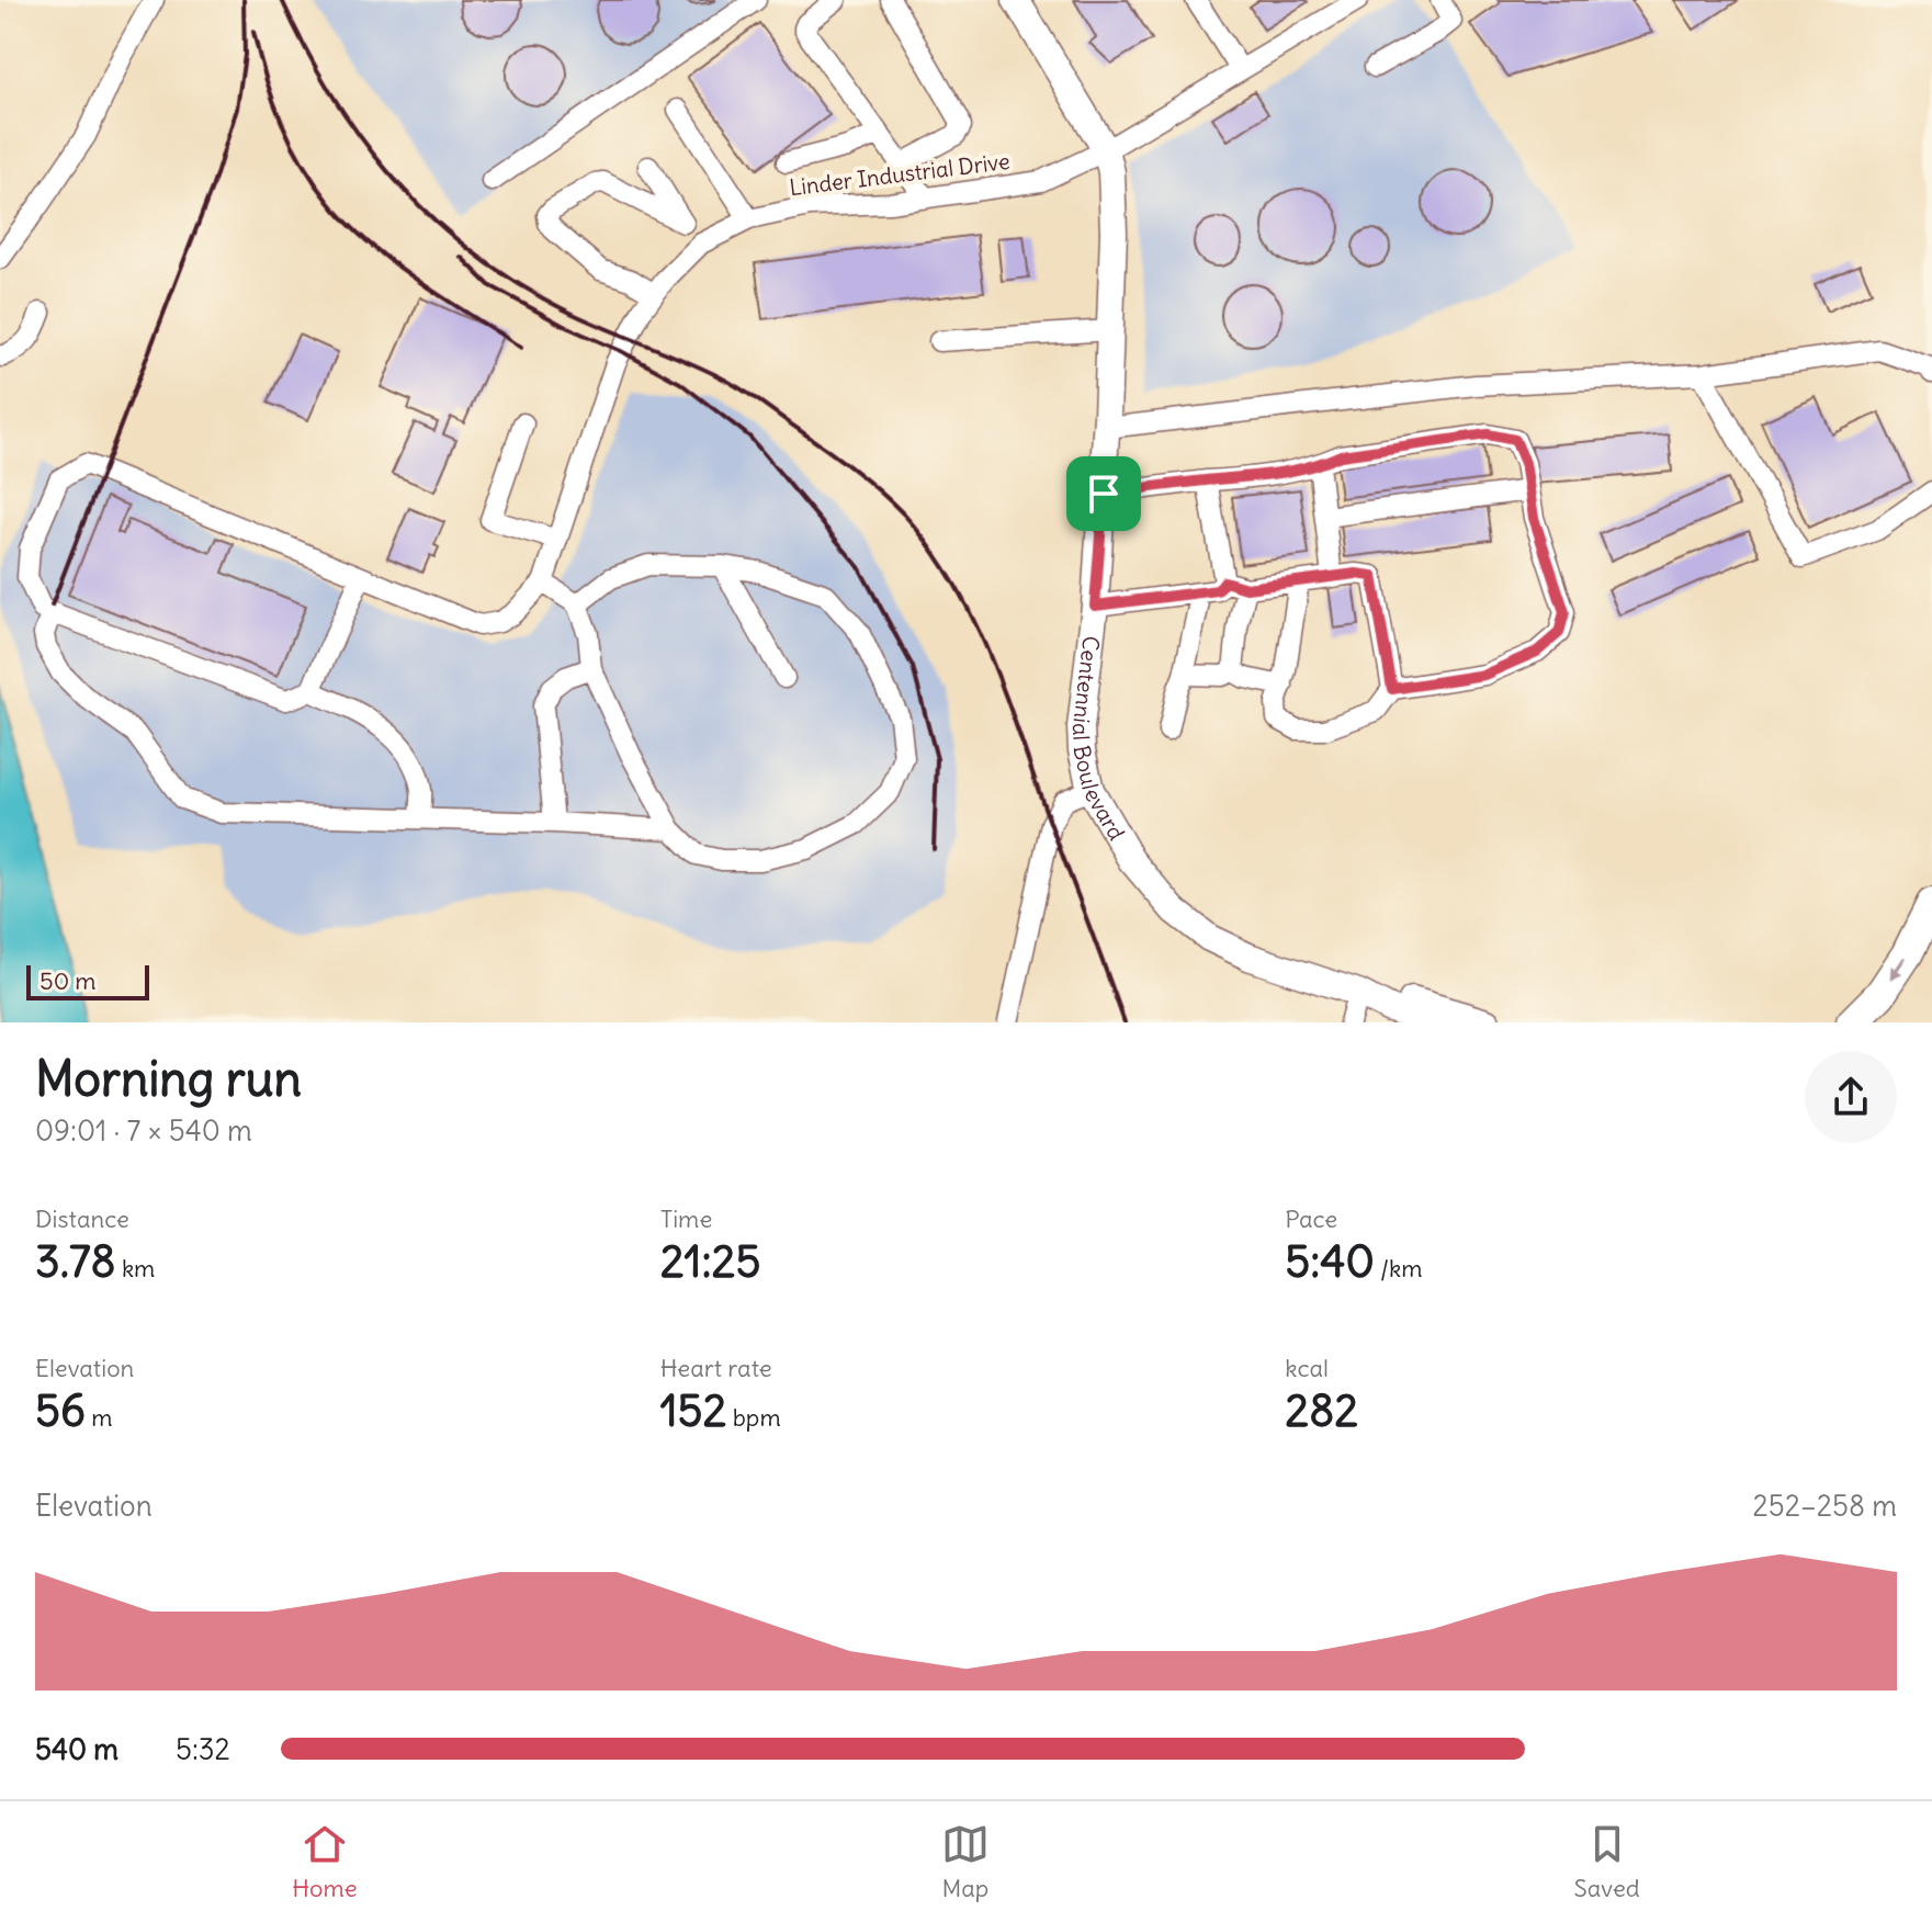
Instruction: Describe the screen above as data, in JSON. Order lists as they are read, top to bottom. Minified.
{"streets":{"main road":["Centennial Boulevard"],"street":["Linder Industrial Drive"]},"crossings":[["Linder Industrial Drive","Centennial Boulevard"]],"scale_bar":"50 m","page":{"scale":"50 m","heading":["Morning run","09:01 · 7 × 540 m"],"stats":[["Distance","3.78 km"],["Time","21:25"],["Pace","5:40 /km"],["Elevation","56 m"],["Heart rate","152 bpm"],["kcal","282"]],"chart":["Elevation","252–258 m"],"list":[{"name":"540 m","note":"5:32"}],"tabs":["Home","Map","Saved"]}}
